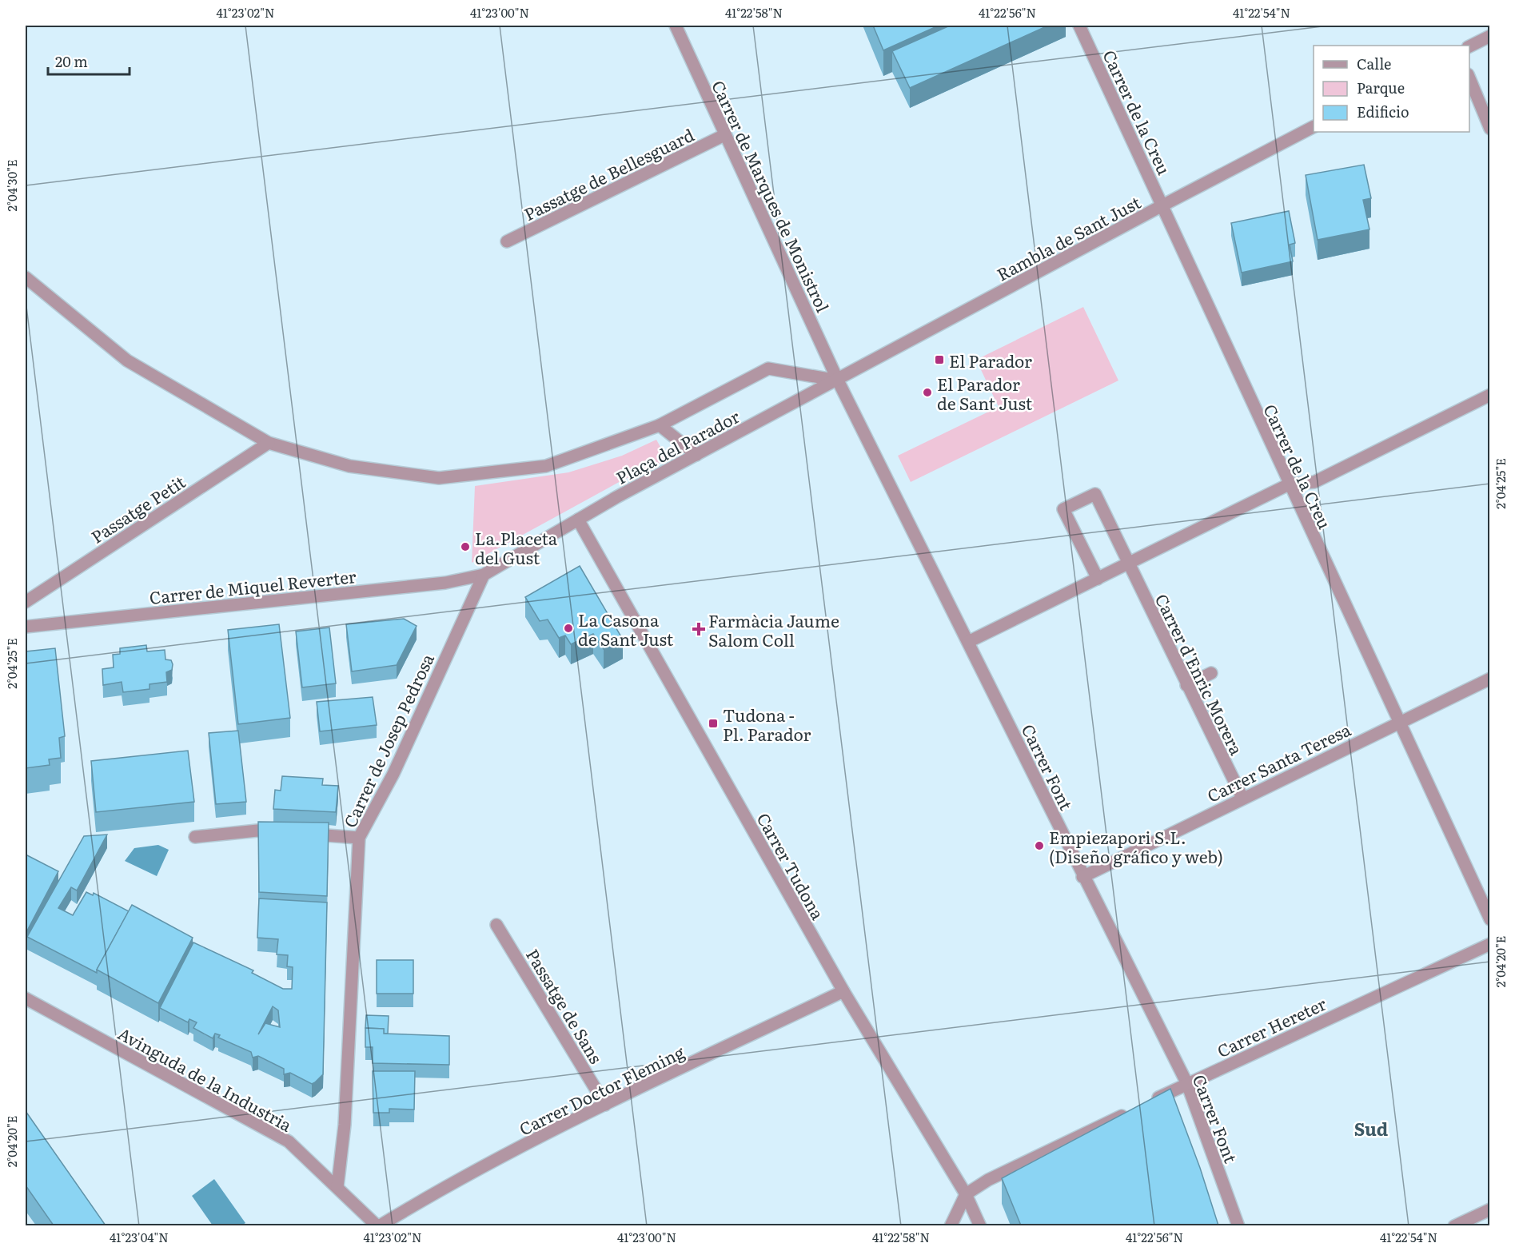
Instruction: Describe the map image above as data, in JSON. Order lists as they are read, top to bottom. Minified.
{"streets":{"street":["Carrer de la Creu","Passatge de Bellesguard","Carrer de Marques de Monistrol","Rambla de Sant Just","Plaça del Parador","Passatge Petit","Carrer de Miquel Reverter","Carrer d'Enric Morera","Carrer de Josep Pedrosa","Carrer Santa Teresa","Carrer Font","Carrer Tudona","Passatge de Sans","Carrer Hereter","Avinguda de la Industria","Carrer Doctor Fleming"]},"crossings":[["Carrer de la Creu","Rambla de Sant Just"],["Carrer de la Creu","Carrer Santa Teresa"],["Passatge de Bellesguard","Carrer de Marques de Monistrol"],["Carrer de Marques de Monistrol","Rambla de Sant Just"],["Carrer de Marques de Monistrol","Plaça del Parador"],["Carrer de Marques de Monistrol","Carrer Font"],["Rambla de Sant Just","Plaça del Parador"],["Rambla de Sant Just","Carrer Font"],["Plaça del Parador","Carrer de Miquel Reverter"],["Plaça del Parador","Carrer de Josep Pedrosa"],["Plaça del Parador","Carrer Font"],["Plaça del Parador","Carrer Tudona"],["Carrer de Miquel Reverter","Carrer de Josep Pedrosa"],["Carrer d'Enric Morera","Carrer Santa Teresa"],["Carrer de Josep Pedrosa","Avinguda de la Industria"],["Carrer Santa Teresa","Carrer Font"],["Carrer Font","Carrer Hereter"],["Carrer Tudona","Carrer Doctor Fleming"],["Passatge de Sans","Carrer Doctor Fleming"],["Avinguda de la Industria","Carrer Doctor Fleming"]],"districts":["Sud"],"places":{"transit":["El Parador","Tudona - Pl. Parador"],"other":["El Parador de Sant Just","La.Placeta del Gust","La Casona de Sant Just","Empiezapori S.L. (Diseño gráfico y web)"],"health":["Farmàcia Jaume Salom Coll"]},"legend":["Calle","Parque","Edificio"],"scale_bar":"20 m","coordinates":["41°23'02\"N","41°23'00\"N","41°22'58\"N","41°22'56\"N","41°22'54\"N","2°04'30\"E","2°04'25\"E","2°04'20\"E","41°23'04\"N"]}
